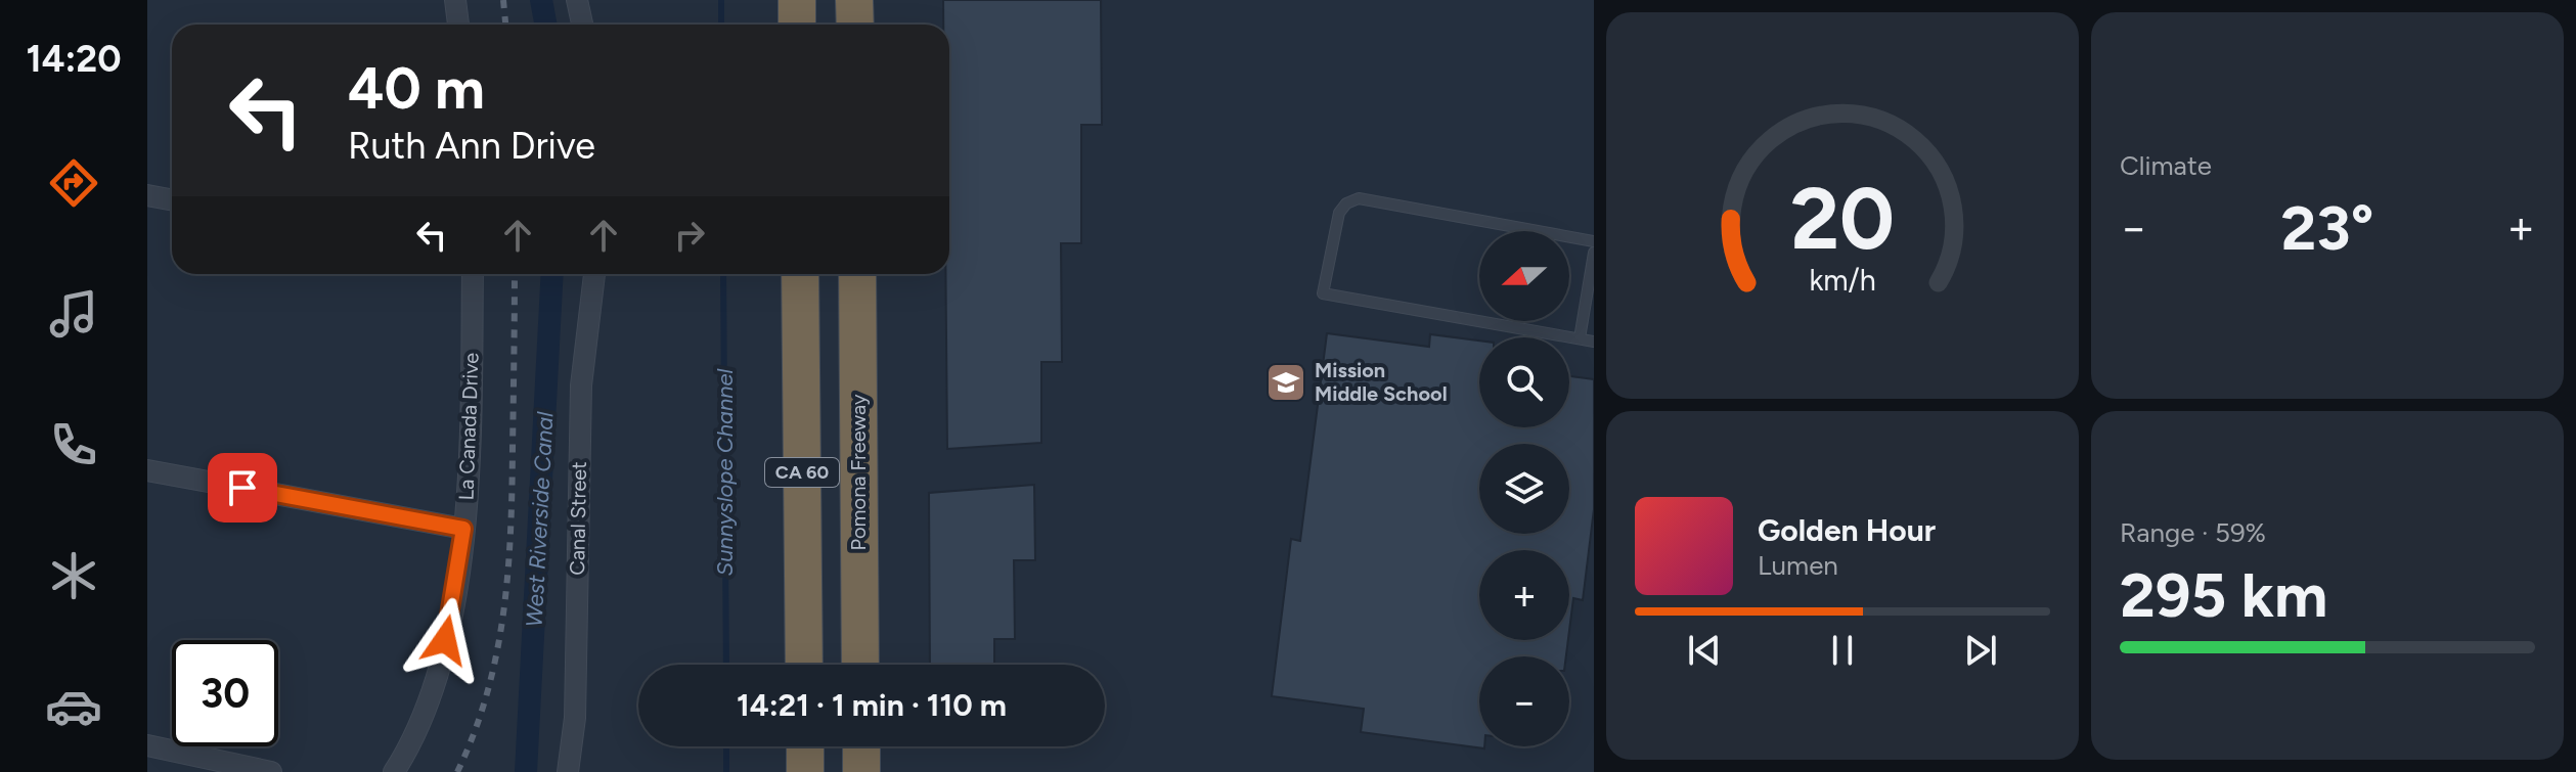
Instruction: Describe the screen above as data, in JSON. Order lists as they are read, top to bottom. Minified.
{"streets":{"highway":["CA 60","Pomona Freeway"],"street":["La Canada Drive","Canal Street"]},"water":["Sunnyslope Channel","West Riverside Canal"],"places":{"school or university":["Mission Middle School"]},"north":"left","page":{"tabs":"14:20","tile":["Climate",["Range · 59%","295 km"]],"turn":["40 m","Ruth Ann Drive"],"heat":["−","23°","+"],"map_buttons":["+","−"],"song":["Golden Hour","Lumen"],"limit":"30","trip":"14:21 · 1 min · 110 m","gauge":["20","km/h"]}}
